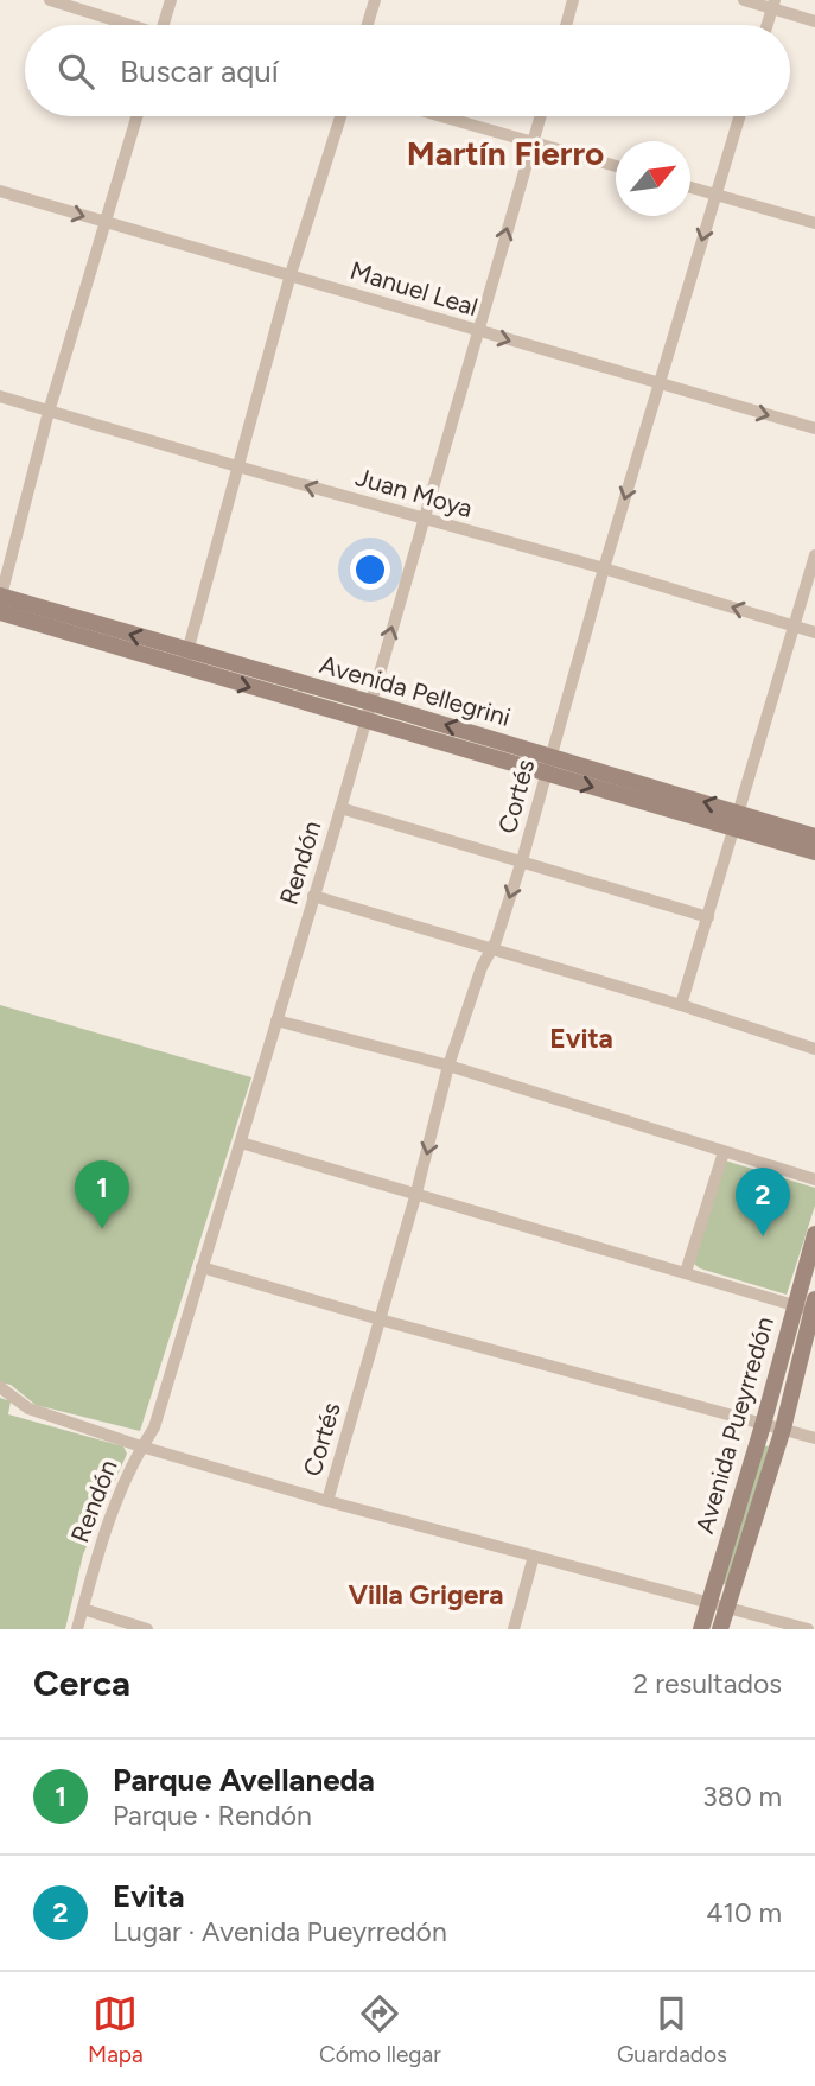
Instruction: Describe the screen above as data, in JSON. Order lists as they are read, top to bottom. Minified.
{"streets":{"main road":["Avenida Pellegrini","Avenida Pueyrredón"],"street":["Manuel Leal","Juan Moya","Cortés","Rendón"]},"crossings":[["Manuel Leal","Cortés"],["Manuel Leal","Rendón"],["Juan Moya","Cortés"],["Juan Moya","Rendón"],["Avenida Pellegrini","Cortés"],["Avenida Pellegrini","Rendón"]],"one_way":["Manuel Leal","Juan Moya","Cortés"],"districts":["Martín Fierro","Evita","Villa Grigera"],"north":"top right","page":{"search":"Buscar aquí","pins":["1","2"],"heading":["Cerca","2 resultados"],"list":[{"mark":"1","name":"Parque Avellaneda","note":"Parque · Rendón","value":"380 m"},{"mark":"2","name":"Evita","note":"Lugar · Avenida Pueyrredón","value":"410 m"}],"nav":["Mapa","Cómo llegar","Guardados"]}}
